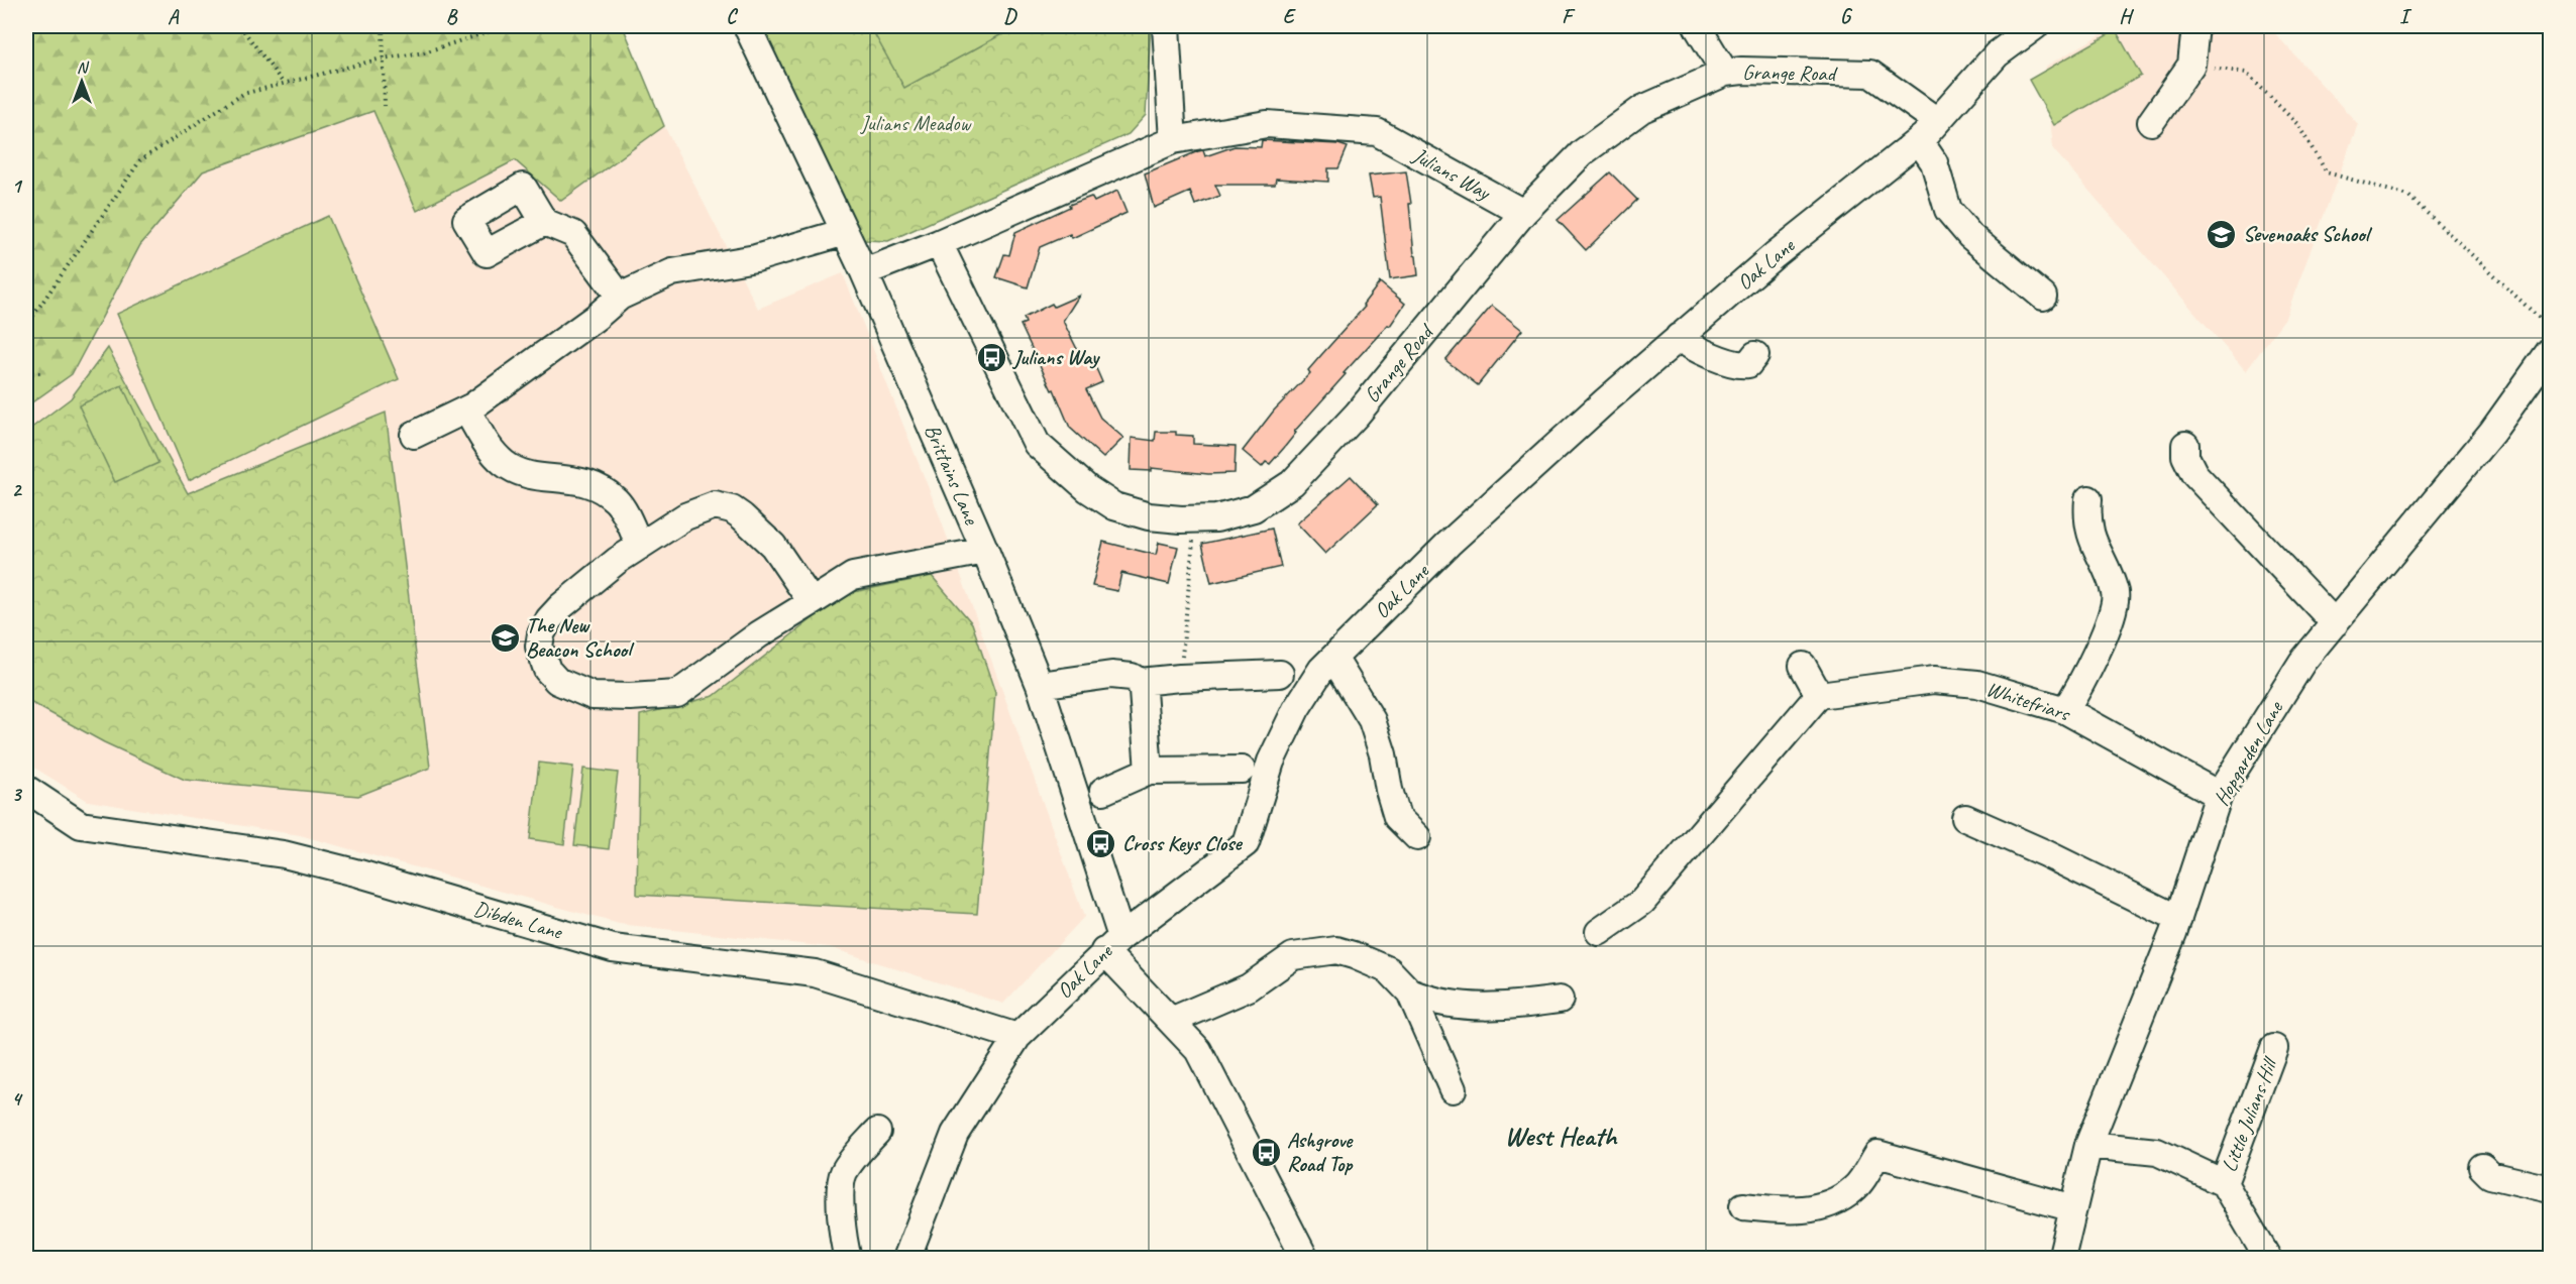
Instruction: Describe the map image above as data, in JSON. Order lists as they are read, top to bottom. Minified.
{"streets":{"street":["Grange Road","Julians Way","Oak Lane","Brittains Lane","Whitefriars","Hopgarden Lane","Dibden Lane","Little Julians Hill"]},"crossings":[["Grange Road","Julians Way"],["Grange Road","Oak Lane"],["Julians Way","Brittains Lane"],["Oak Lane","Brittains Lane"],["Oak Lane","Dibden Lane"],["Whitefriars","Hopgarden Lane"],["Hopgarden Lane","Little Julians Hill"]],"districts":["West Heath"],"parks":["Julians Meadow"],"places":{"school or university":["Sevenoaks School","The New Beacon School"],"bus stop":["Julians Way","Cross Keys Close","Ashgrove Road Top"]},"north":"top","grid":{"columns":["A","B","C","D","E","F","G","H","I"],"rows":["1","2","3","4"]}}
